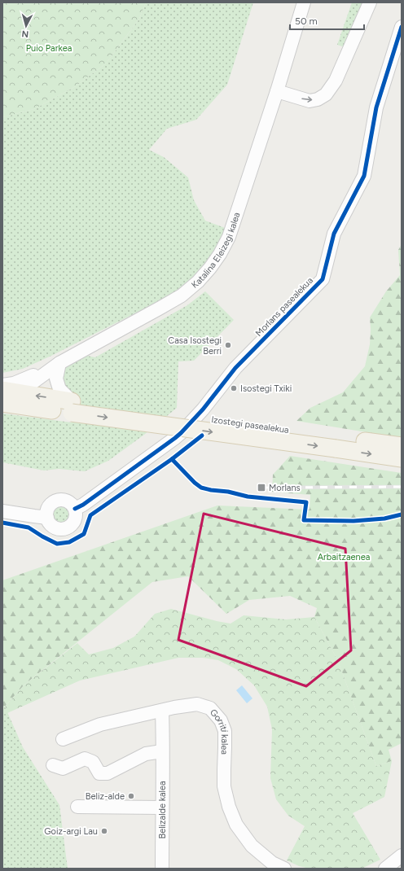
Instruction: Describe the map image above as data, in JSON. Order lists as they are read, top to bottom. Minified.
{"streets":{"main road":["Izostegi pasealekua"],"street":["Katalina Eleizegi kalea","Morlans pasealekua","Gorriti kalea","Belizalde kalea"]},"crossings":[["Katalina Eleizegi kalea","Izostegi pasealekua"],["Gorriti kalea","Belizalde kalea"]],"parks":["Puio Parkea","Arbaitzaenea"],"places":{"other":["Casa Isostegi Berri","Isostegi Txiki","Beliz-alde","Goiz-argi Lau"],"transit":["Morlans"]},"scale_bar":"50 m","north":"bottom"}
